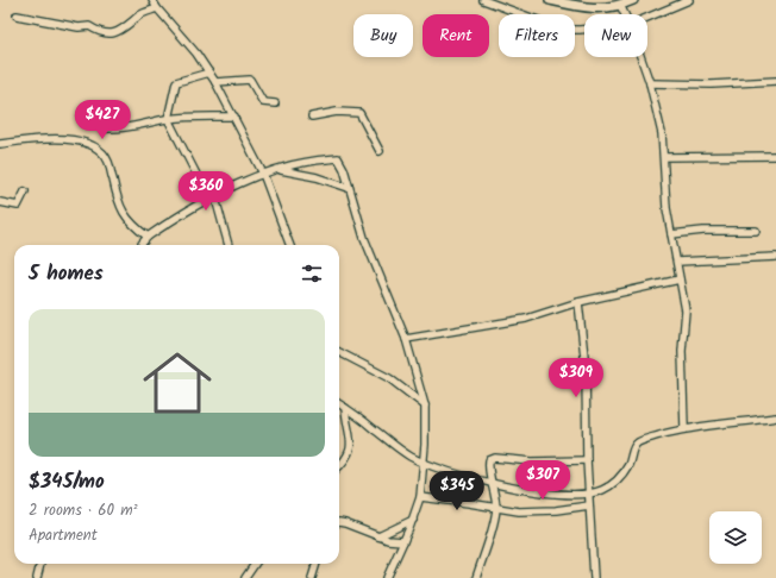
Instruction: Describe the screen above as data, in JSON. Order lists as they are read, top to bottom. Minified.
{"page":{"chip":["Buy","Rent","Filters","New"],"price":["$427","$360","$309","$307","$345"],"heading":"5 homes","list":[{"name":"$345/mo","note":"2 rooms · 60 m² · Apartment"}]}}
